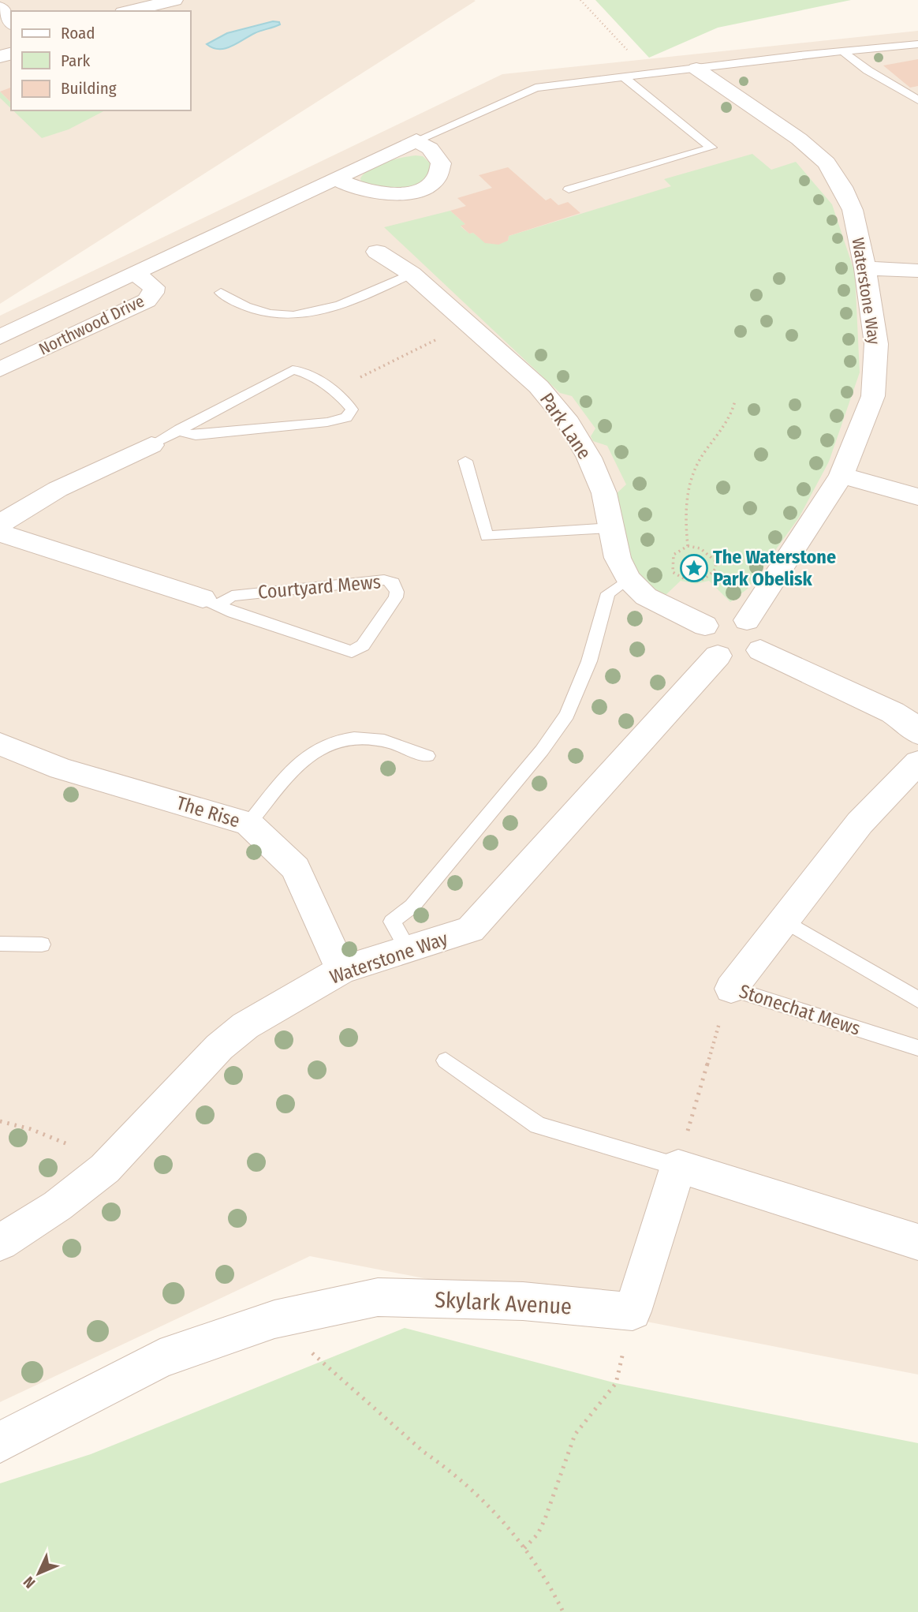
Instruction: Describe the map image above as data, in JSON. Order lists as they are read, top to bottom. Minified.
{"streets":{"street":["Waterstone Way","Northwood Drive","Park Lane","Courtyard Mews","The Rise","Stonechat Mews","Skylark Avenue"]},"crossings":[["Waterstone Way","Park Lane"],["Waterstone Way","The Rise"]],"places":{"place":["The Waterstone Park Obelisk"]},"legend":["Road","Park","Building"],"north":"bottom left"}
